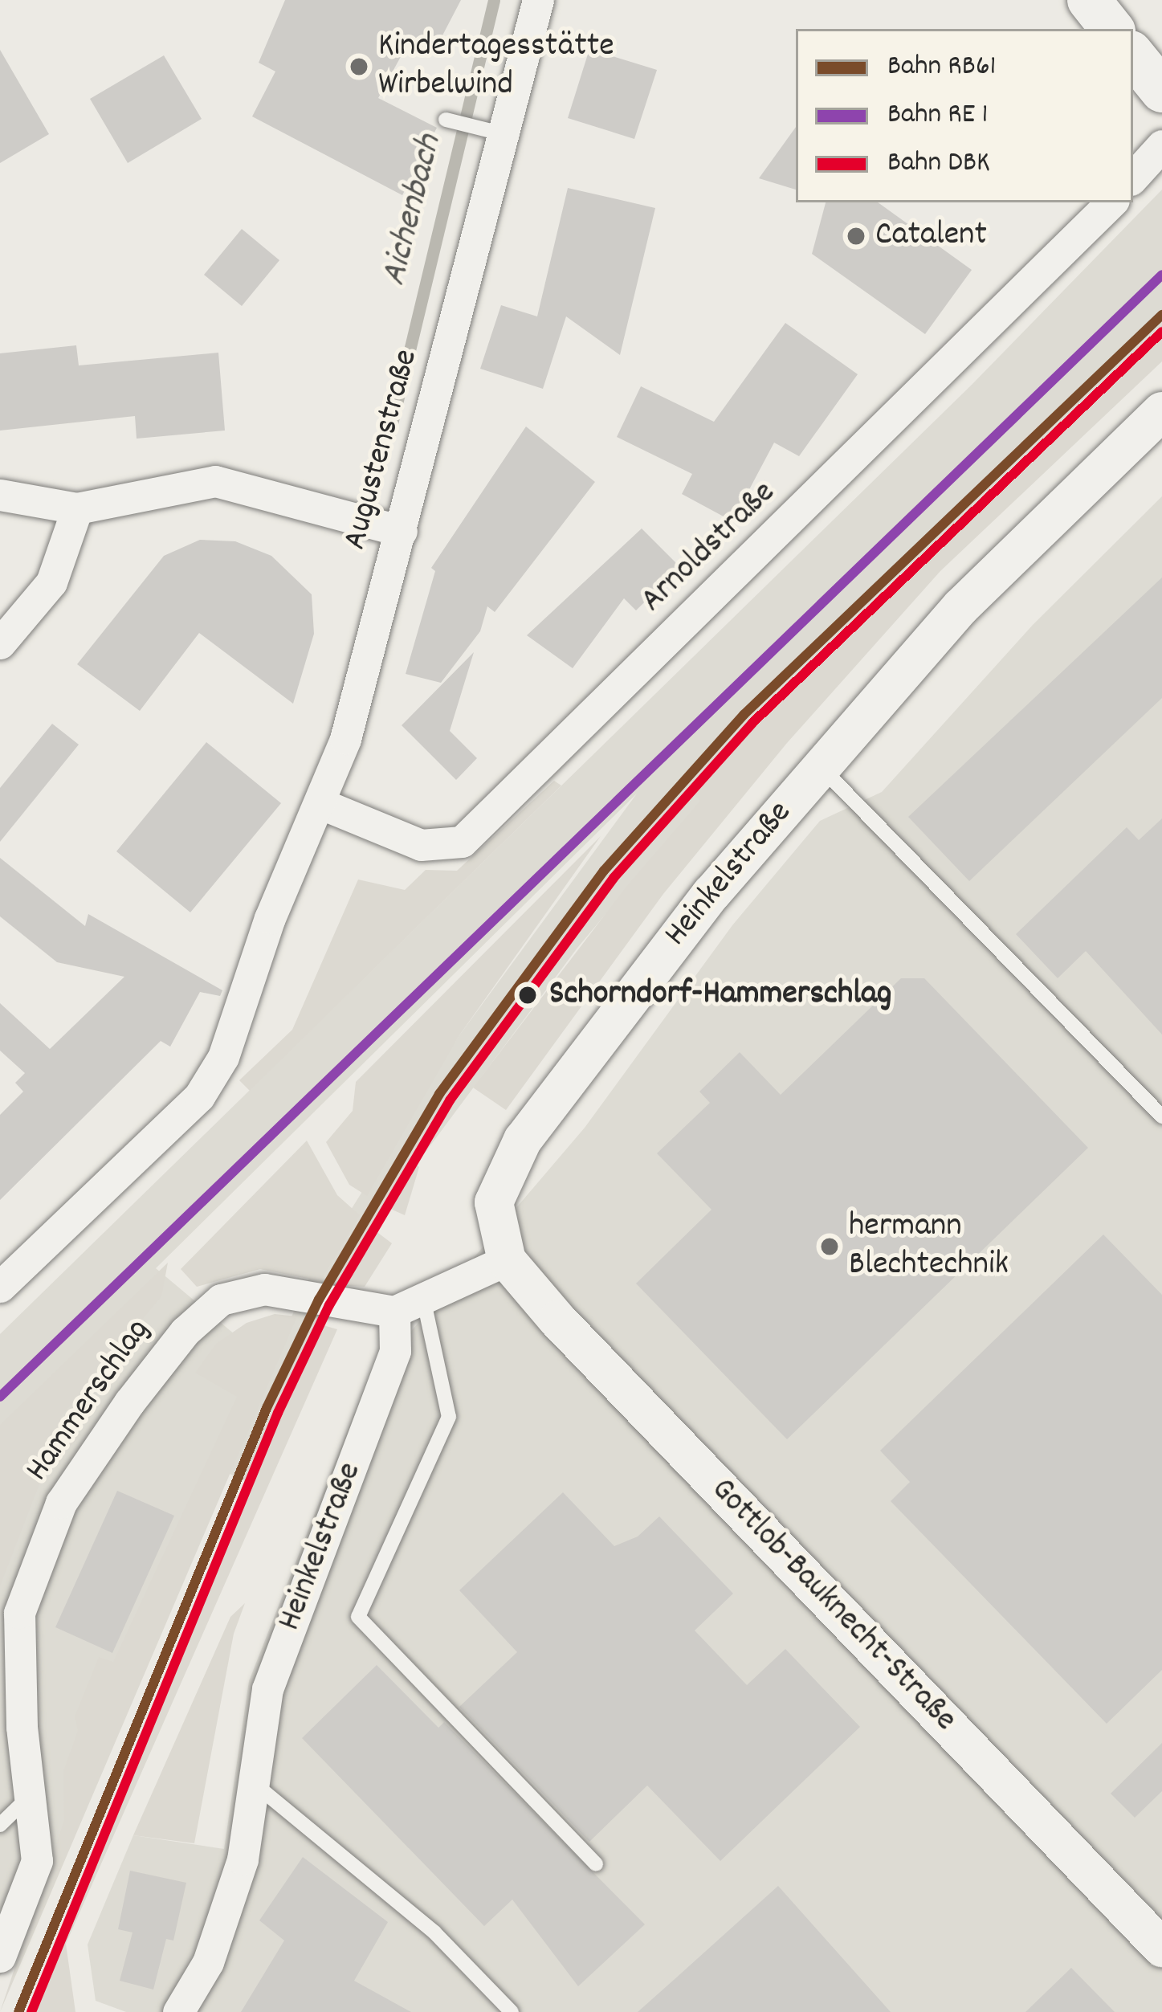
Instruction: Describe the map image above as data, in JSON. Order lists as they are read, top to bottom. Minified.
{"streets":{"street":["Augustenstraße","Arnoldstraße","Heinkelstraße","Hammerschlag","Gottlob-Bauknecht-Straße"]},"crossings":[["Augustenstraße","Arnoldstraße"],["Heinkelstraße","Hammerschlag"],["Heinkelstraße","Gottlob-Bauknecht-Straße"]],"water":["Aichenbach"],"places":["Kindertagesstätte Wirbelwind","Catalent","Schorndorf-Hammerschlag","hermann Blechtechnik"],"lines":["rail line RB61","rail line DBK"],"legend":["Bahn RB61","Bahn RE 1","Bahn DBK"]}
